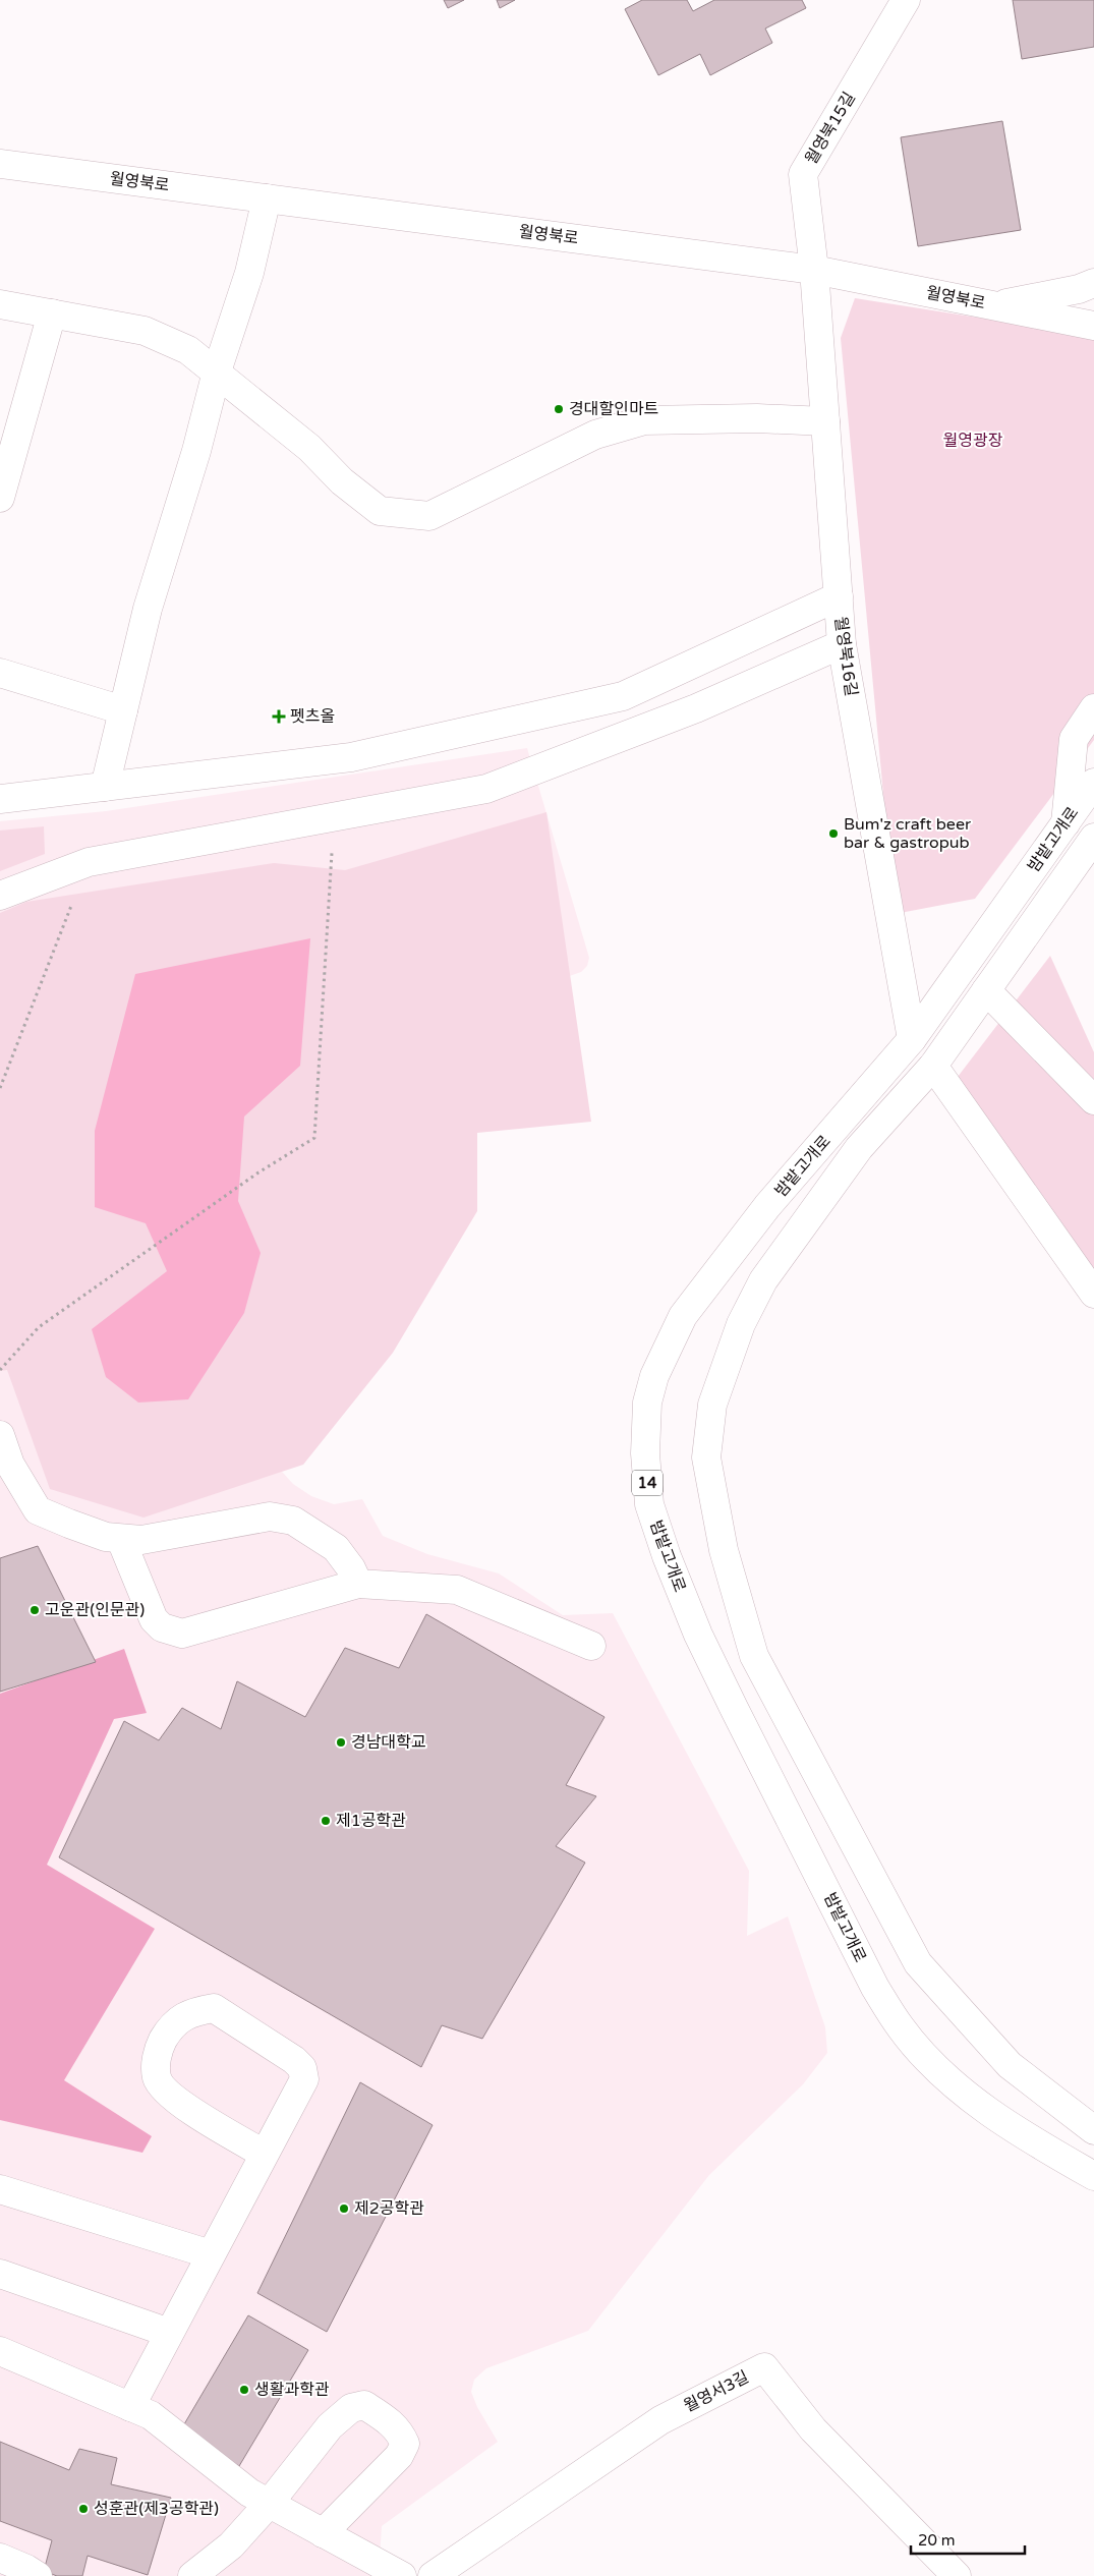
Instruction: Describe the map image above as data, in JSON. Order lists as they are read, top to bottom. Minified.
{"streets":{"street":["월영북15길","월영북로","월영북16길","밤밭고개로","14","월영서3길"]},"crossings":[["월영북15길","월영북로"],["월영북15길","월영북16길"],["월영북로","월영북16길"],["월영북16길","밤밭고개로"]],"parks":["월영광장"],"places":{"other":["경대할인마트","Bum'z craft beer bar & gastropub","고운관(인문관)","경남대학교","제1공학관","제2공학관","생활과학관","성훈관(제3공학관)"],"health":["펫츠올"]},"scale_bar":"20 m"}
